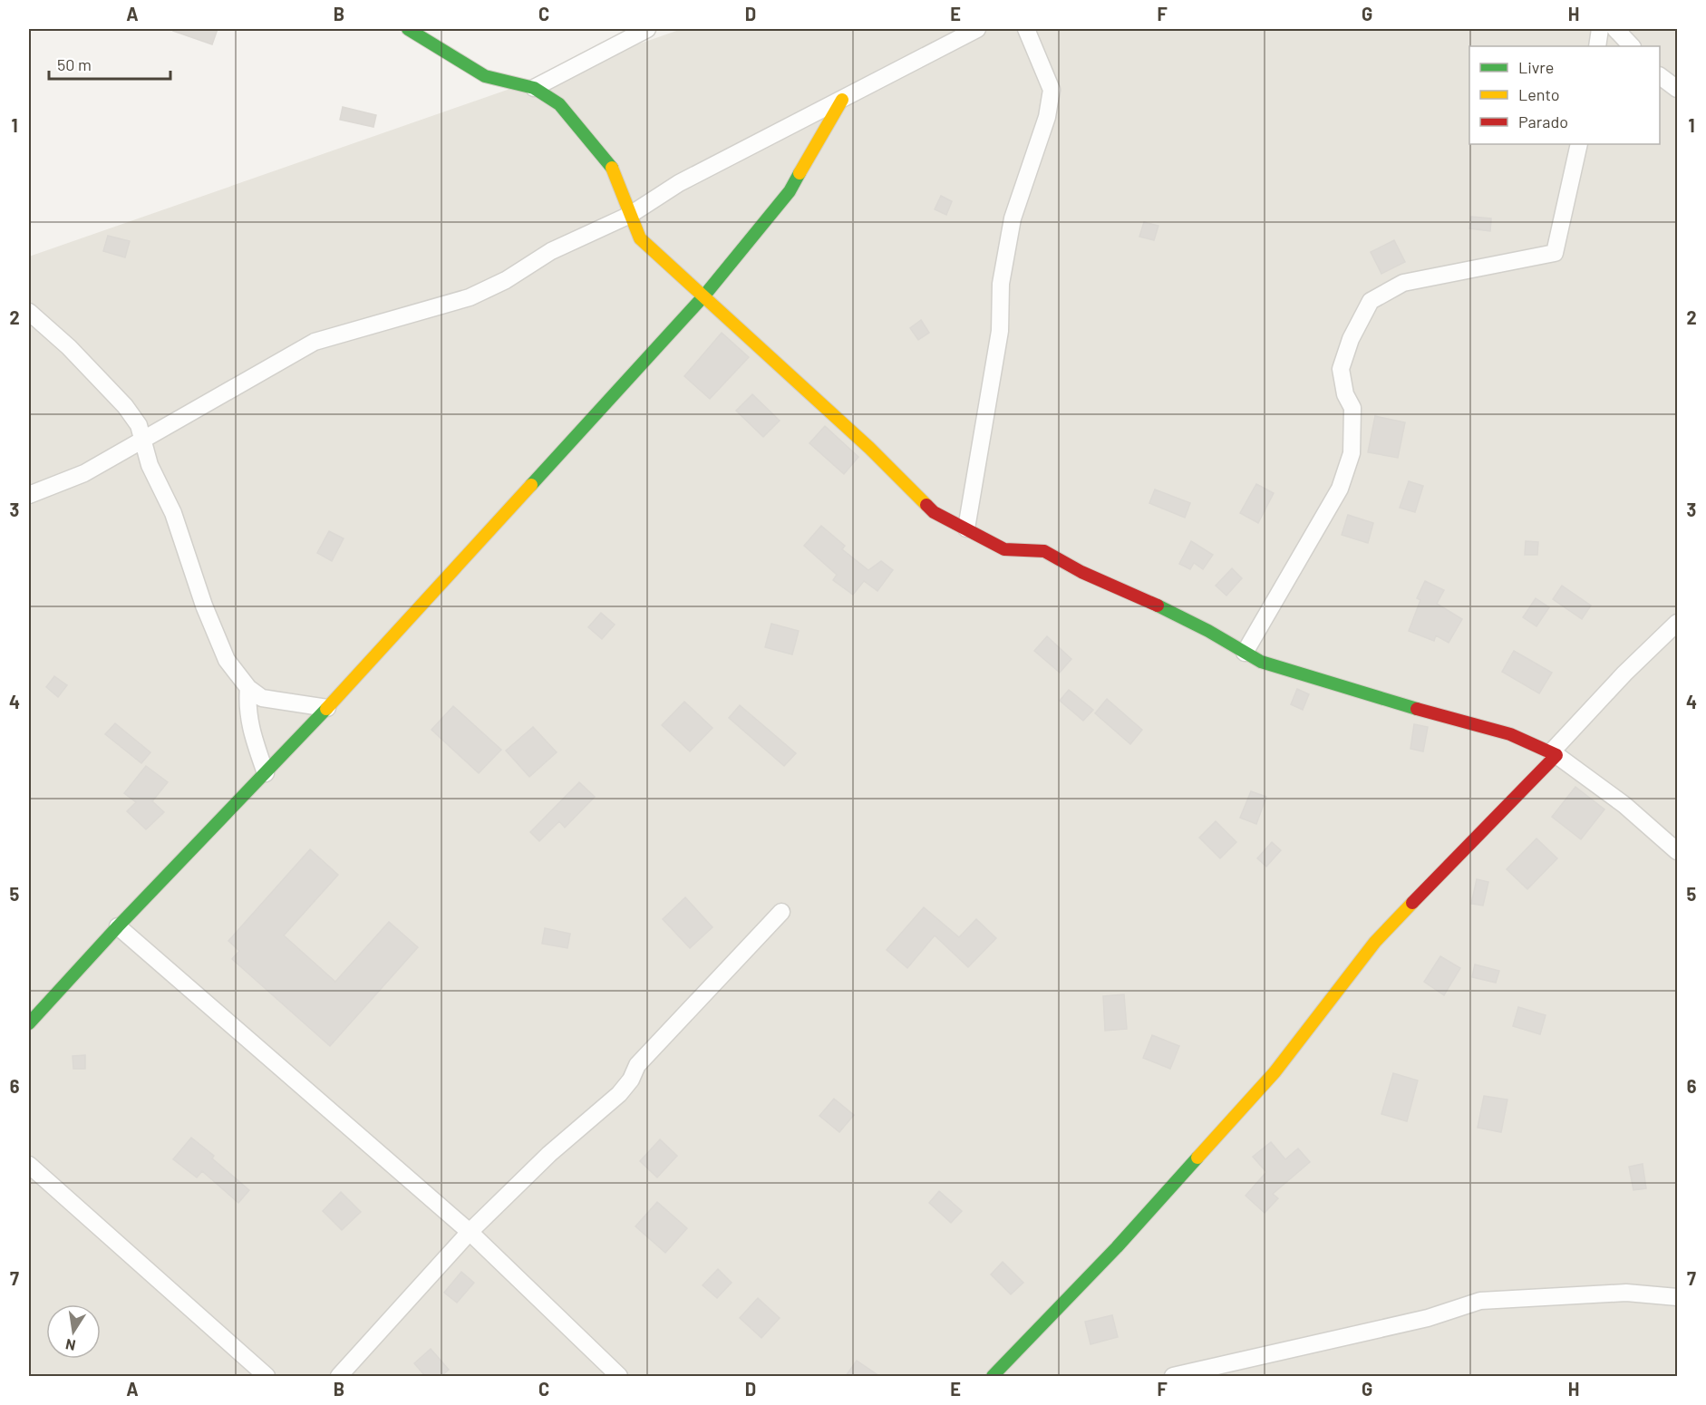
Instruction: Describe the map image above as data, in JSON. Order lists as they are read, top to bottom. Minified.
{"legend":["Livre","Lento","Parado"],"scale_bar":"50 m","north":"bottom","grid":{"columns":["A","B","C","D","E","F","G","H"],"rows":["1","2","3","4","5","6","7"]}}
